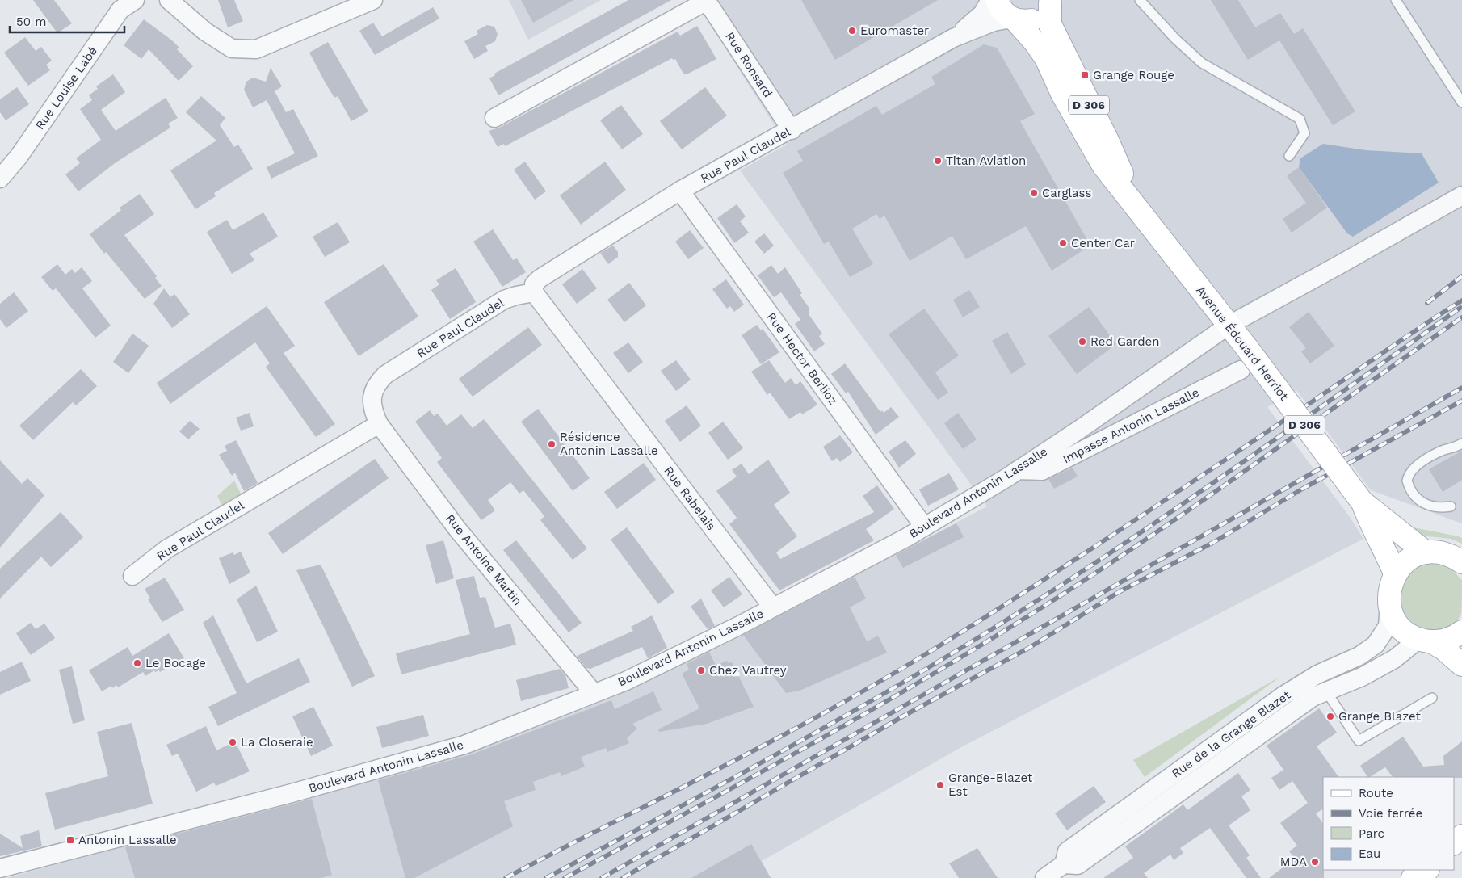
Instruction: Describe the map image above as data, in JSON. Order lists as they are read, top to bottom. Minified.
{"streets":{"main road":["D 306","Avenue Édouard Herriot"],"street":["Rue Ronsard","Rue Louise Labé","Rue Paul Claudel","Rue Hector Berlioz","Impasse Antonin Lassalle","Boulevard Antonin Lassalle","Rue Rabelais","Rue Antoine Martin","Rue de la Grange Blazet"]},"crossings":[["Rue Ronsard","Rue Paul Claudel"],["Rue Paul Claudel","Avenue Édouard Herriot"],["Rue Paul Claudel","Rue Hector Berlioz"],["Rue Paul Claudel","Rue Rabelais"],["Rue Paul Claudel","Rue Antoine Martin"],["Avenue Édouard Herriot","Boulevard Antonin Lassalle"],["Rue Hector Berlioz","Boulevard Antonin Lassalle"],["Impasse Antonin Lassalle","Boulevard Antonin Lassalle"],["Boulevard Antonin Lassalle","Rue Rabelais"],["Boulevard Antonin Lassalle","Rue Antoine Martin"]],"places":{"other":["Euromaster","Titan Aviation","Carglass","Center Car","Red Garden","Résidence Antonin Lassalle","Le Bocage","Chez Vautrey","Grange Blazet","La Closeraie","Grange-Blazet Est","MDA"],"transit":["Grange Rouge","Antonin Lassalle"]},"legend":["Route","Voie ferrée","Parc","Eau"],"scale_bar":"50 m"}
